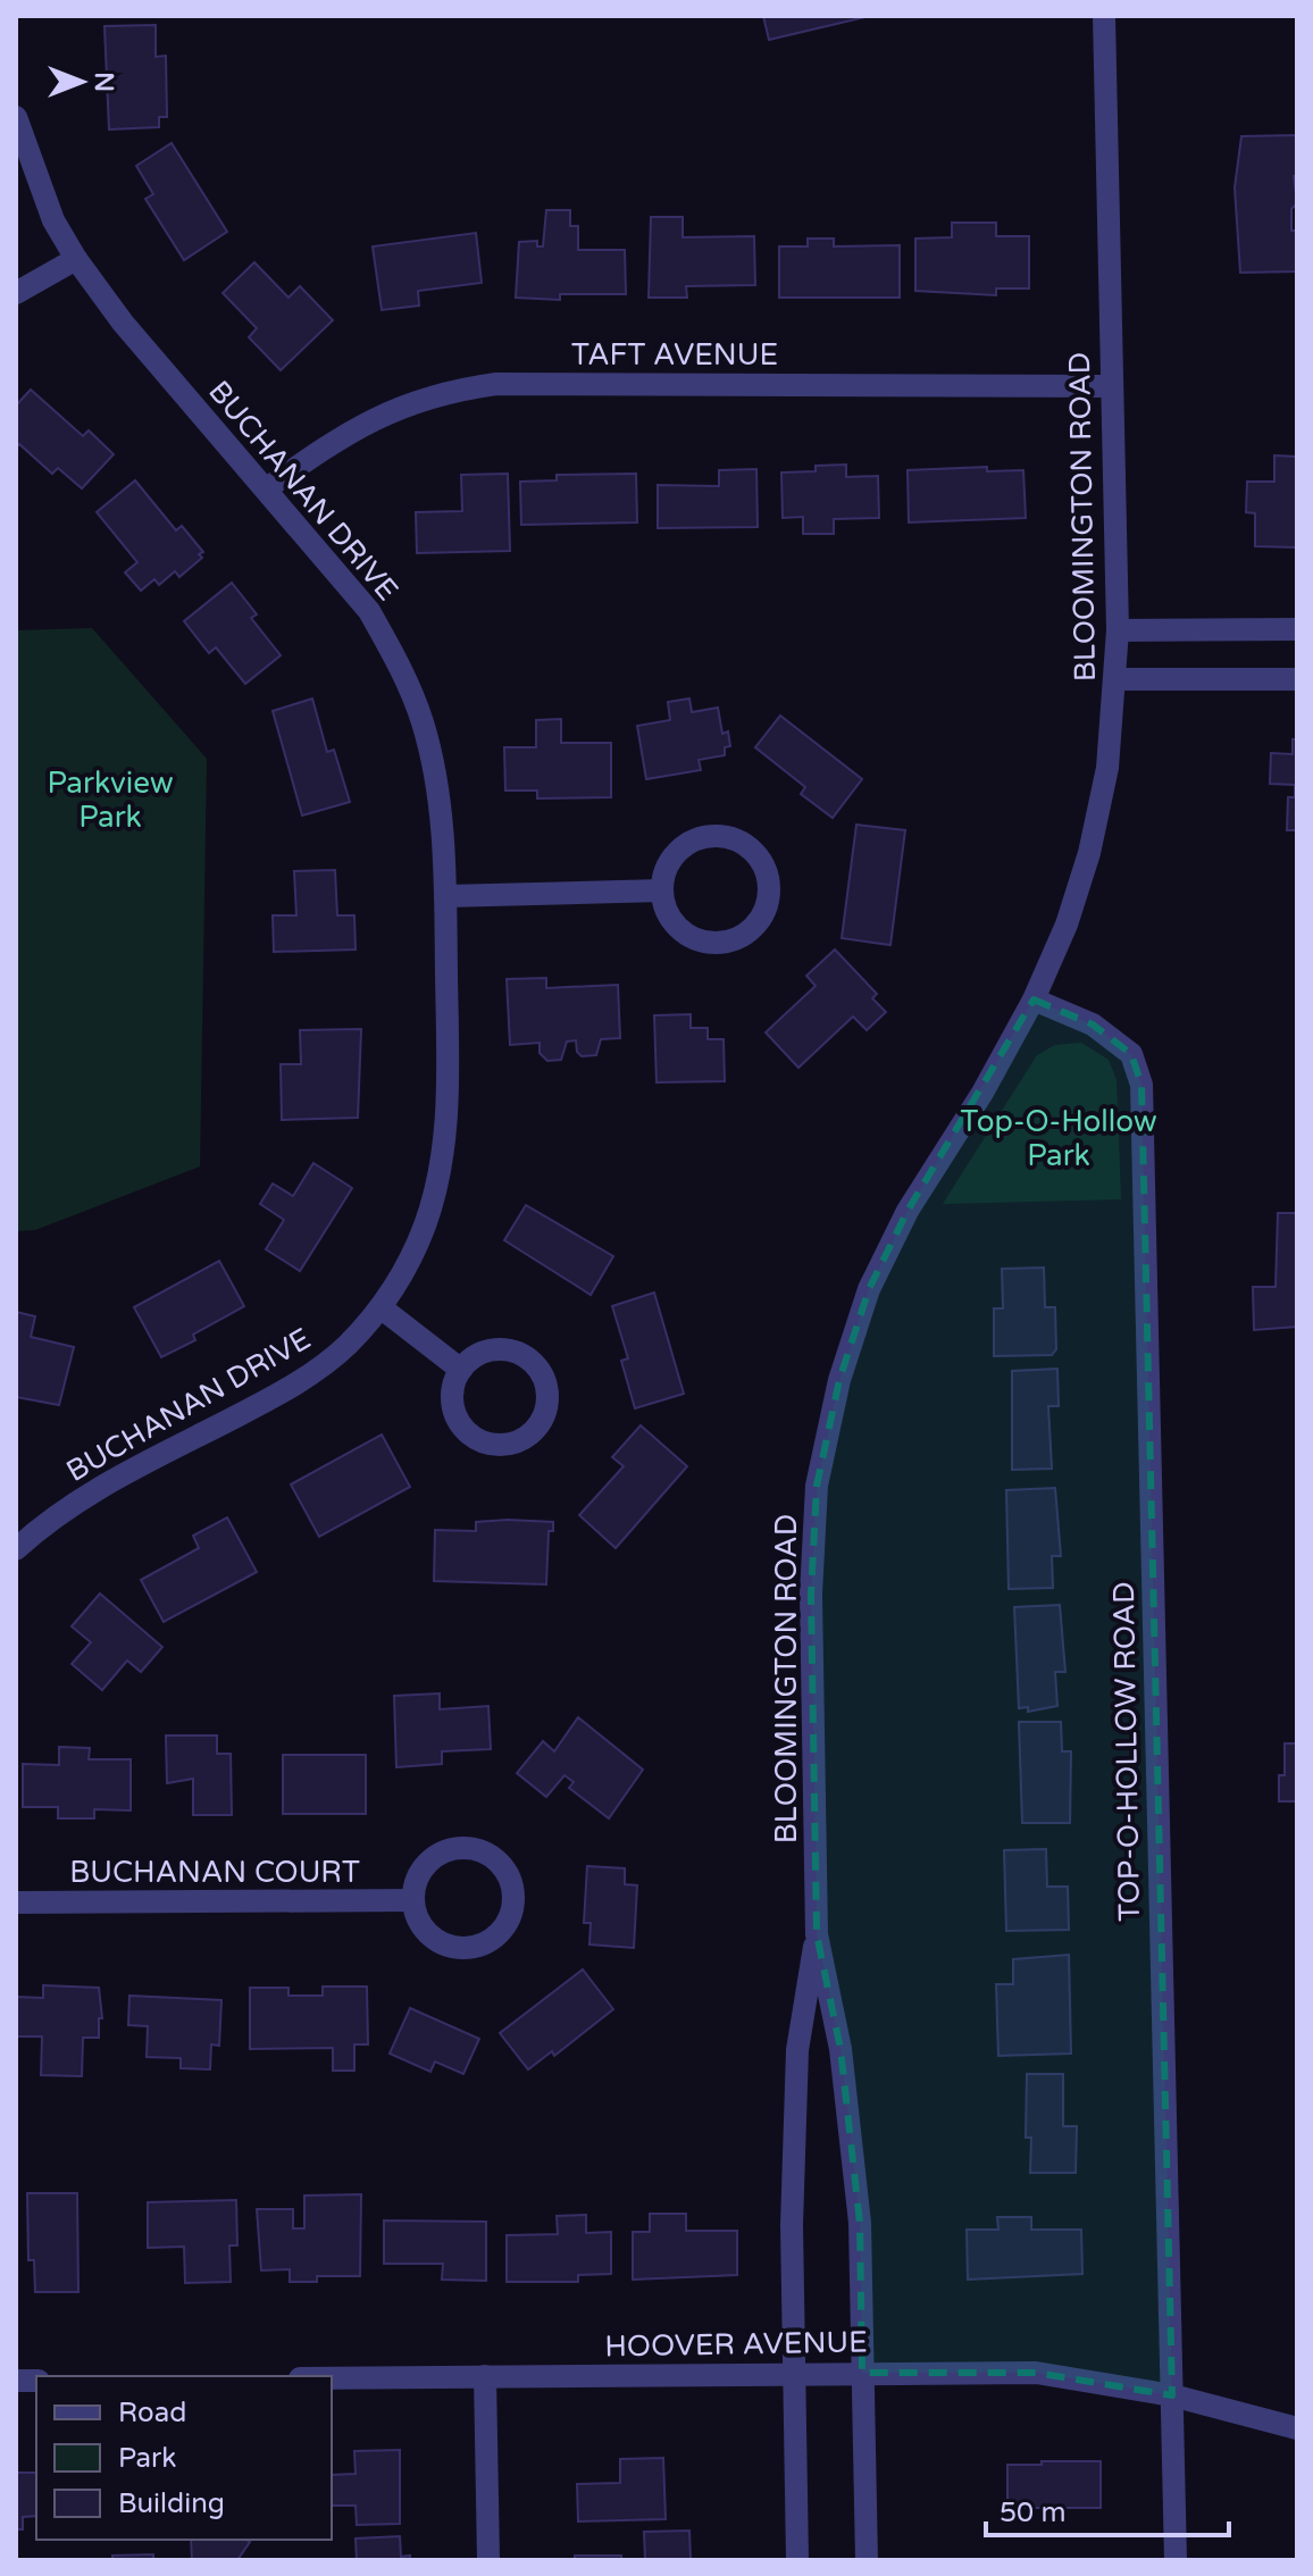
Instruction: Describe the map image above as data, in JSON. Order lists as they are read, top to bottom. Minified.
{"streets":{"street":["TAFT AVENUE","BUCHANAN DRIVE","BLOOMINGTON ROAD","TOP-O-HOLLOW ROAD","BUCHANAN COURT","HOOVER AVENUE"]},"crossings":[["TAFT AVENUE","BUCHANAN DRIVE"],["TAFT AVENUE","BLOOMINGTON ROAD"],["BLOOMINGTON ROAD","TOP-O-HOLLOW ROAD"],["BLOOMINGTON ROAD","HOOVER AVENUE"],["TOP-O-HOLLOW ROAD","HOOVER AVENUE"]],"parks":["Parkview Park","Top-O-Hollow Park"],"legend":["Road","Park","Building"],"scale_bar":"50 m","north":"right"}
